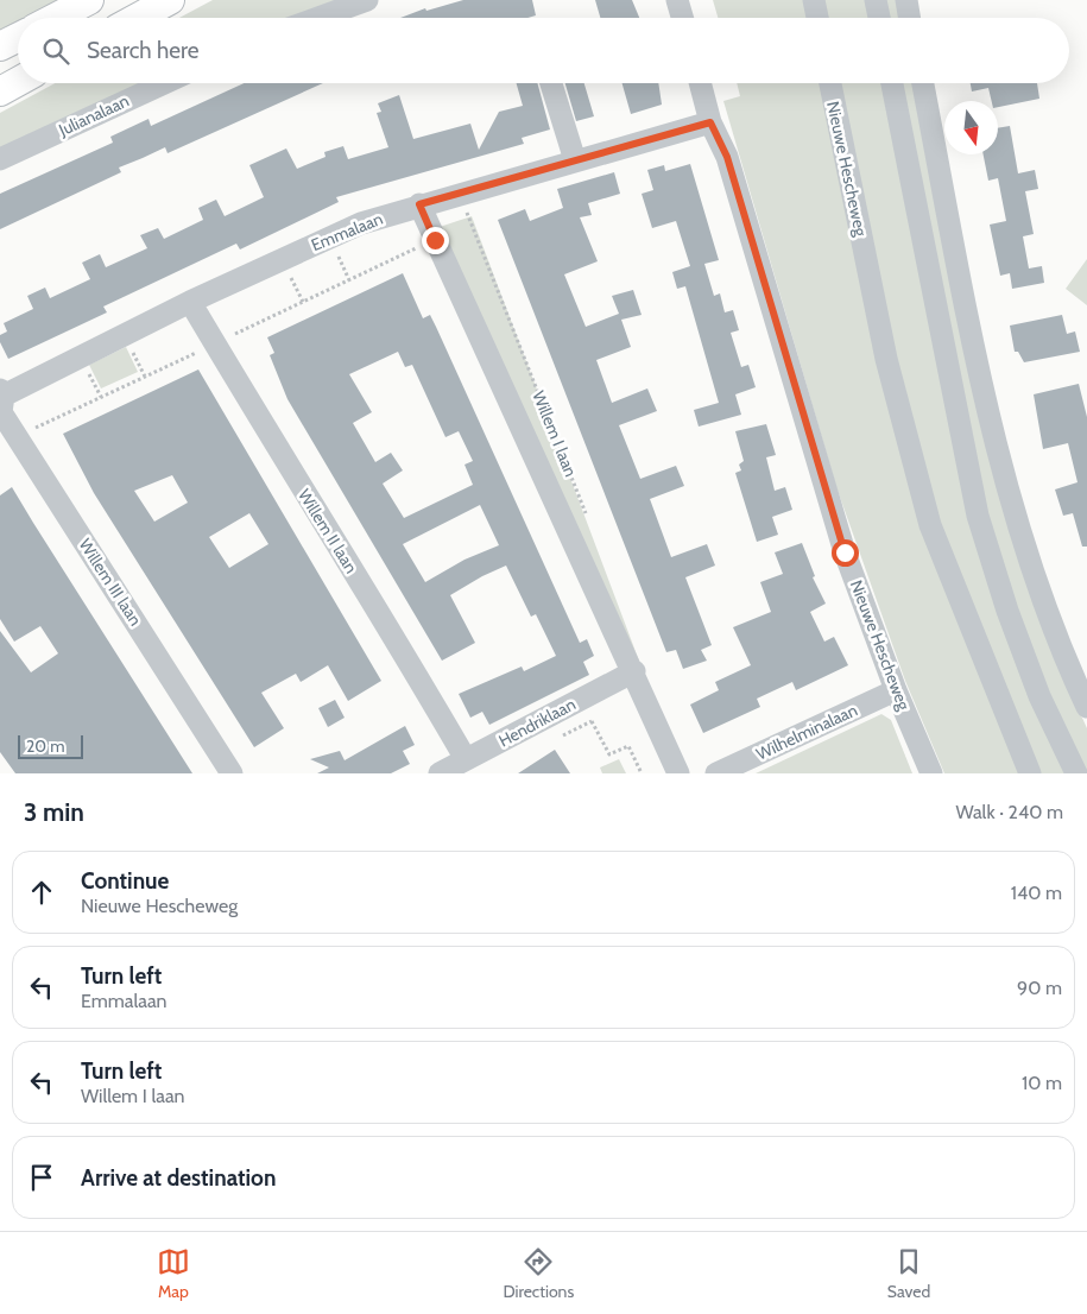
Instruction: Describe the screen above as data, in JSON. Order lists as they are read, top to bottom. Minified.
{"streets":{"street":["Julianalaan","Nieuwe Hescheweg","Emmalaan","Willem I laan","Willem II laan","Willem III laan","Hendriklaan","Wilhelminalaan"]},"crossings":[["Nieuwe Hescheweg","Emmalaan"],["Nieuwe Hescheweg","Wilhelminalaan"],["Emmalaan","Willem I laan"],["Emmalaan","Willem II laan"],["Emmalaan","Willem III laan"],["Willem I laan","Hendriklaan"],["Willem II laan","Hendriklaan"]],"scale_bar":"20 m","north":"bottom","page":{"search":"Search here","scale":"20 m","heading":["3 min","Walk · 240 m"],"list":[["Continue","Nieuwe Hescheweg","140 m"],["Turn left","Emmalaan","90 m"],["Turn left","Willem I laan","10 m"],"Arrive at destination"],"nav":["Map","Directions","Saved"]}}
